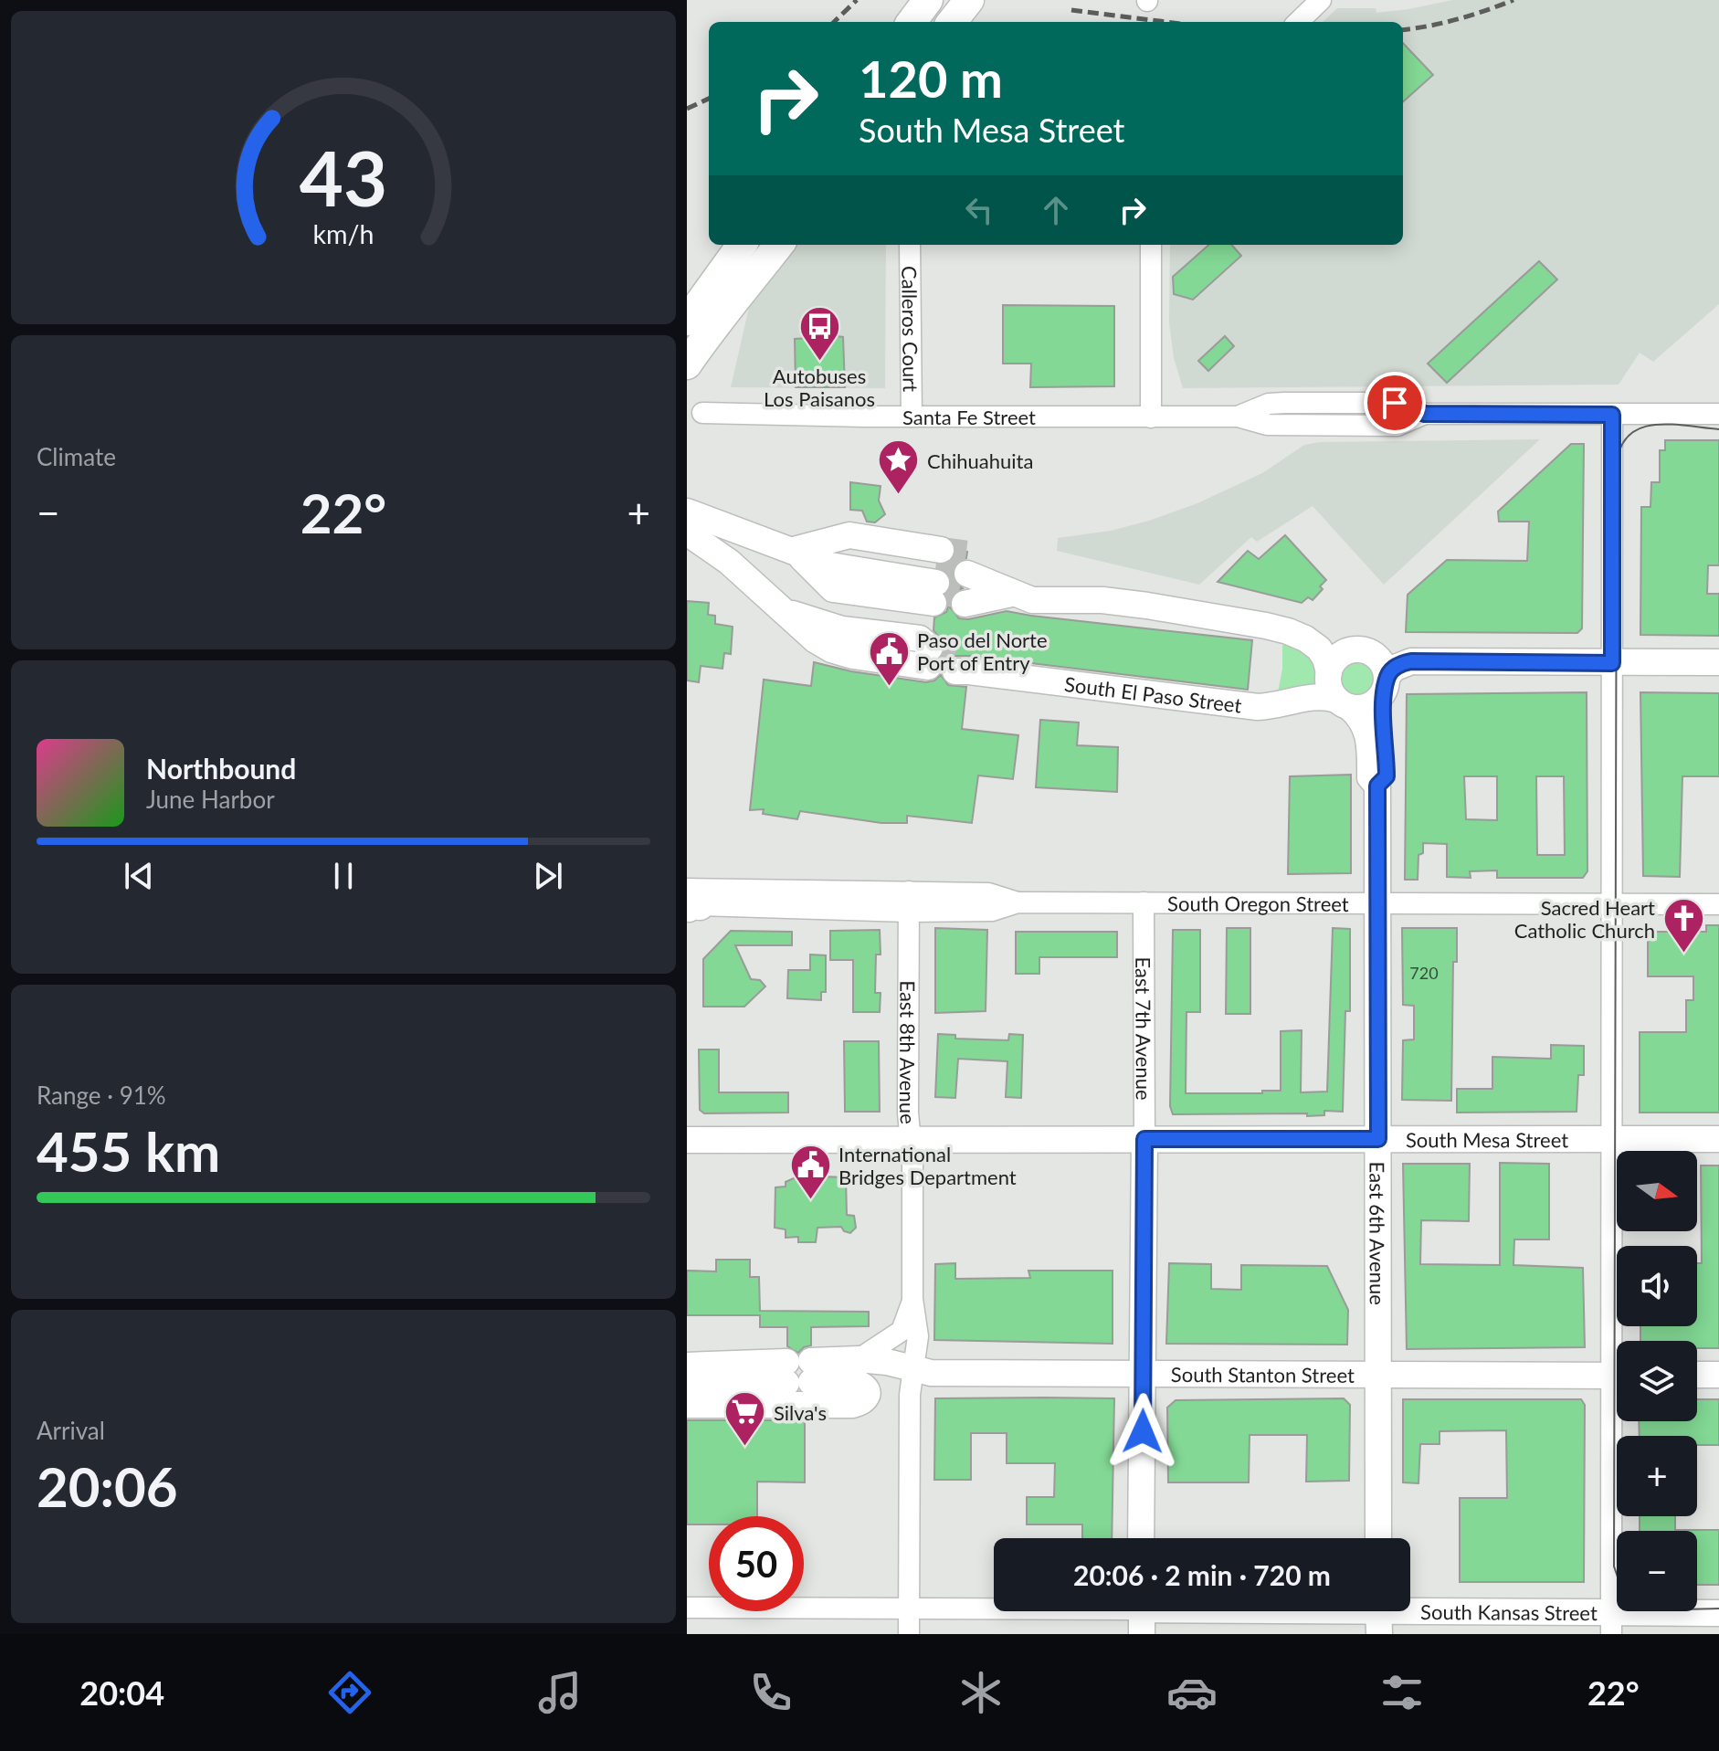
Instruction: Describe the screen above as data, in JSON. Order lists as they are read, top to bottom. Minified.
{"streets":{"main road":["South El Paso Street","East 7th Avenue","South Mesa Street","East 6th Avenue","South Stanton Street","South Kansas Street"],"street":["Calleros Court","Santa Fe Street","South Oregon Street","East 8th Avenue"]},"crossings":[["Calleros Court","Santa Fe Street"],["South El Paso Street","East 6th Avenue"],["South Oregon Street","East 7th Avenue"],["South Oregon Street","East 8th Avenue"],["South Oregon Street","East 6th Avenue"],["East 7th Avenue","South Mesa Street"],["East 7th Avenue","South Stanton Street"],["East 8th Avenue","South Mesa Street"],["East 8th Avenue","South Stanton Street"],["East 8th Avenue","South Kansas Street"],["South Mesa Street","East 6th Avenue"],["East 6th Avenue","South Stanton Street"]],"places":{"bus stop":["Autobuses Los Paisanos"],"place":["Chihuahuita"],"public building":["Paso del Norte Port of Entry","International Bridges Department"],"church":["Sacred Heart Catholic Church"],"supermarket":["Silva's"]},"house_numbers":["720"],"north":"right","page":{"turn":["120 m","South Mesa Street"],"tile":["Climate",["Range · 91%","455 km"],["Arrival","20:06"]],"heat":["−","22°","+"],"song":["Northbound","June Harbor"],"map_buttons":["+","−"],"limit":"50","trip":"20:06 · 2 min · 720 m","tabs":["20:04","22°"],"gauge":["43","km/h"]}}
